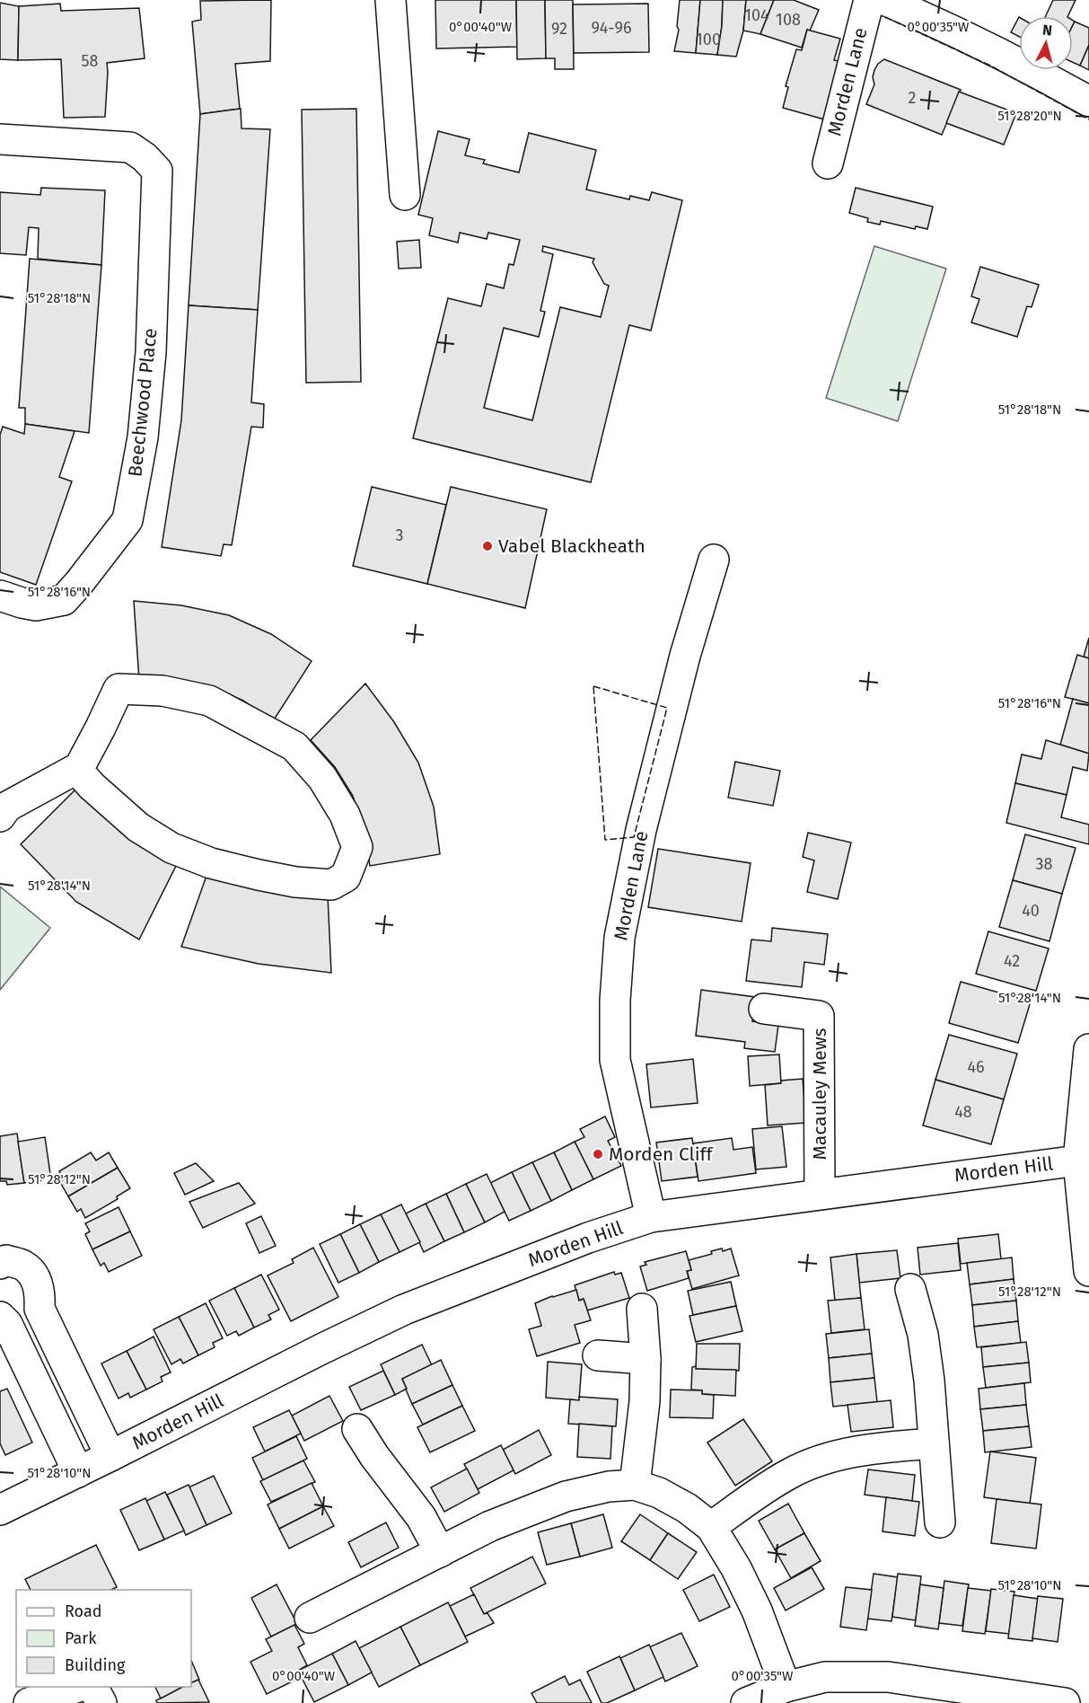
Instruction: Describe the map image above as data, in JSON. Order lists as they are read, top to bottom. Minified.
{"streets":{"street":["Morden Lane","Beechwood Place","Macauley Mews","Morden Hill"]},"crossings":[["Morden Lane","Morden Hill"],["Macauley Mews","Morden Hill"]],"places":["Vabel Blackheath","Morden Cliff"],"house_numbers":["104","108","94-96","92","100","58","2","3","38","40","42","46","48"],"legend":["Road","Park","Building"],"north":"top","coordinates":["0°00'40\"W","0°00'35\"W","51°28'20\"N","51°28'18\"N","51°28'16\"N","51°28'14\"N","51°28'12\"N","51°28'10\"N"]}
